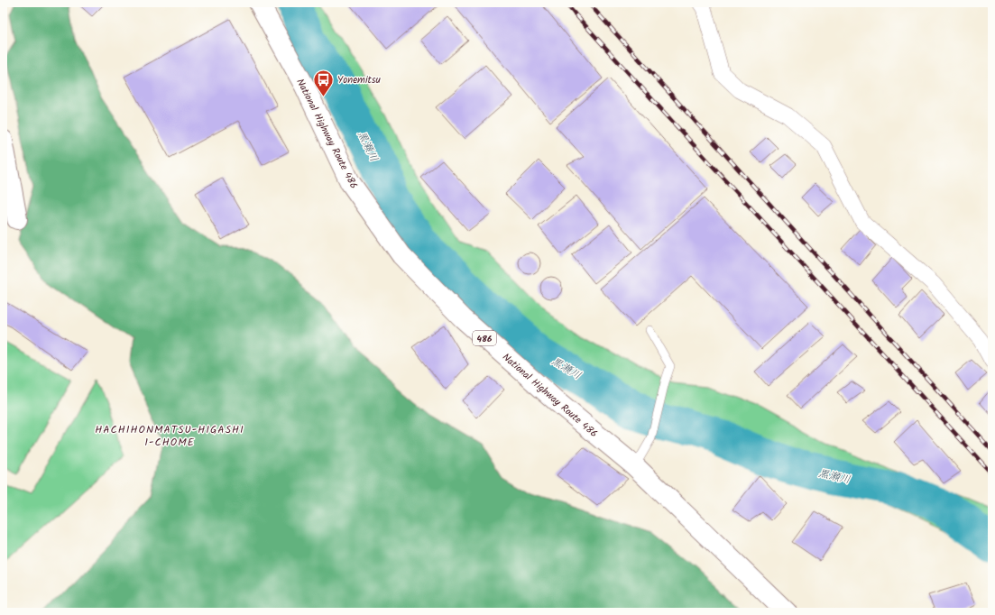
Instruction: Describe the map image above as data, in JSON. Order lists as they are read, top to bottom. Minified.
{"streets":{"main road":["National Highway Route 486","486"]},"districts":["HACHIHONMATSU-HIGASHI 1-CHOME"],"water":["黒瀬川"],"places":{"bus stop":["Yonemitsu"]}}
